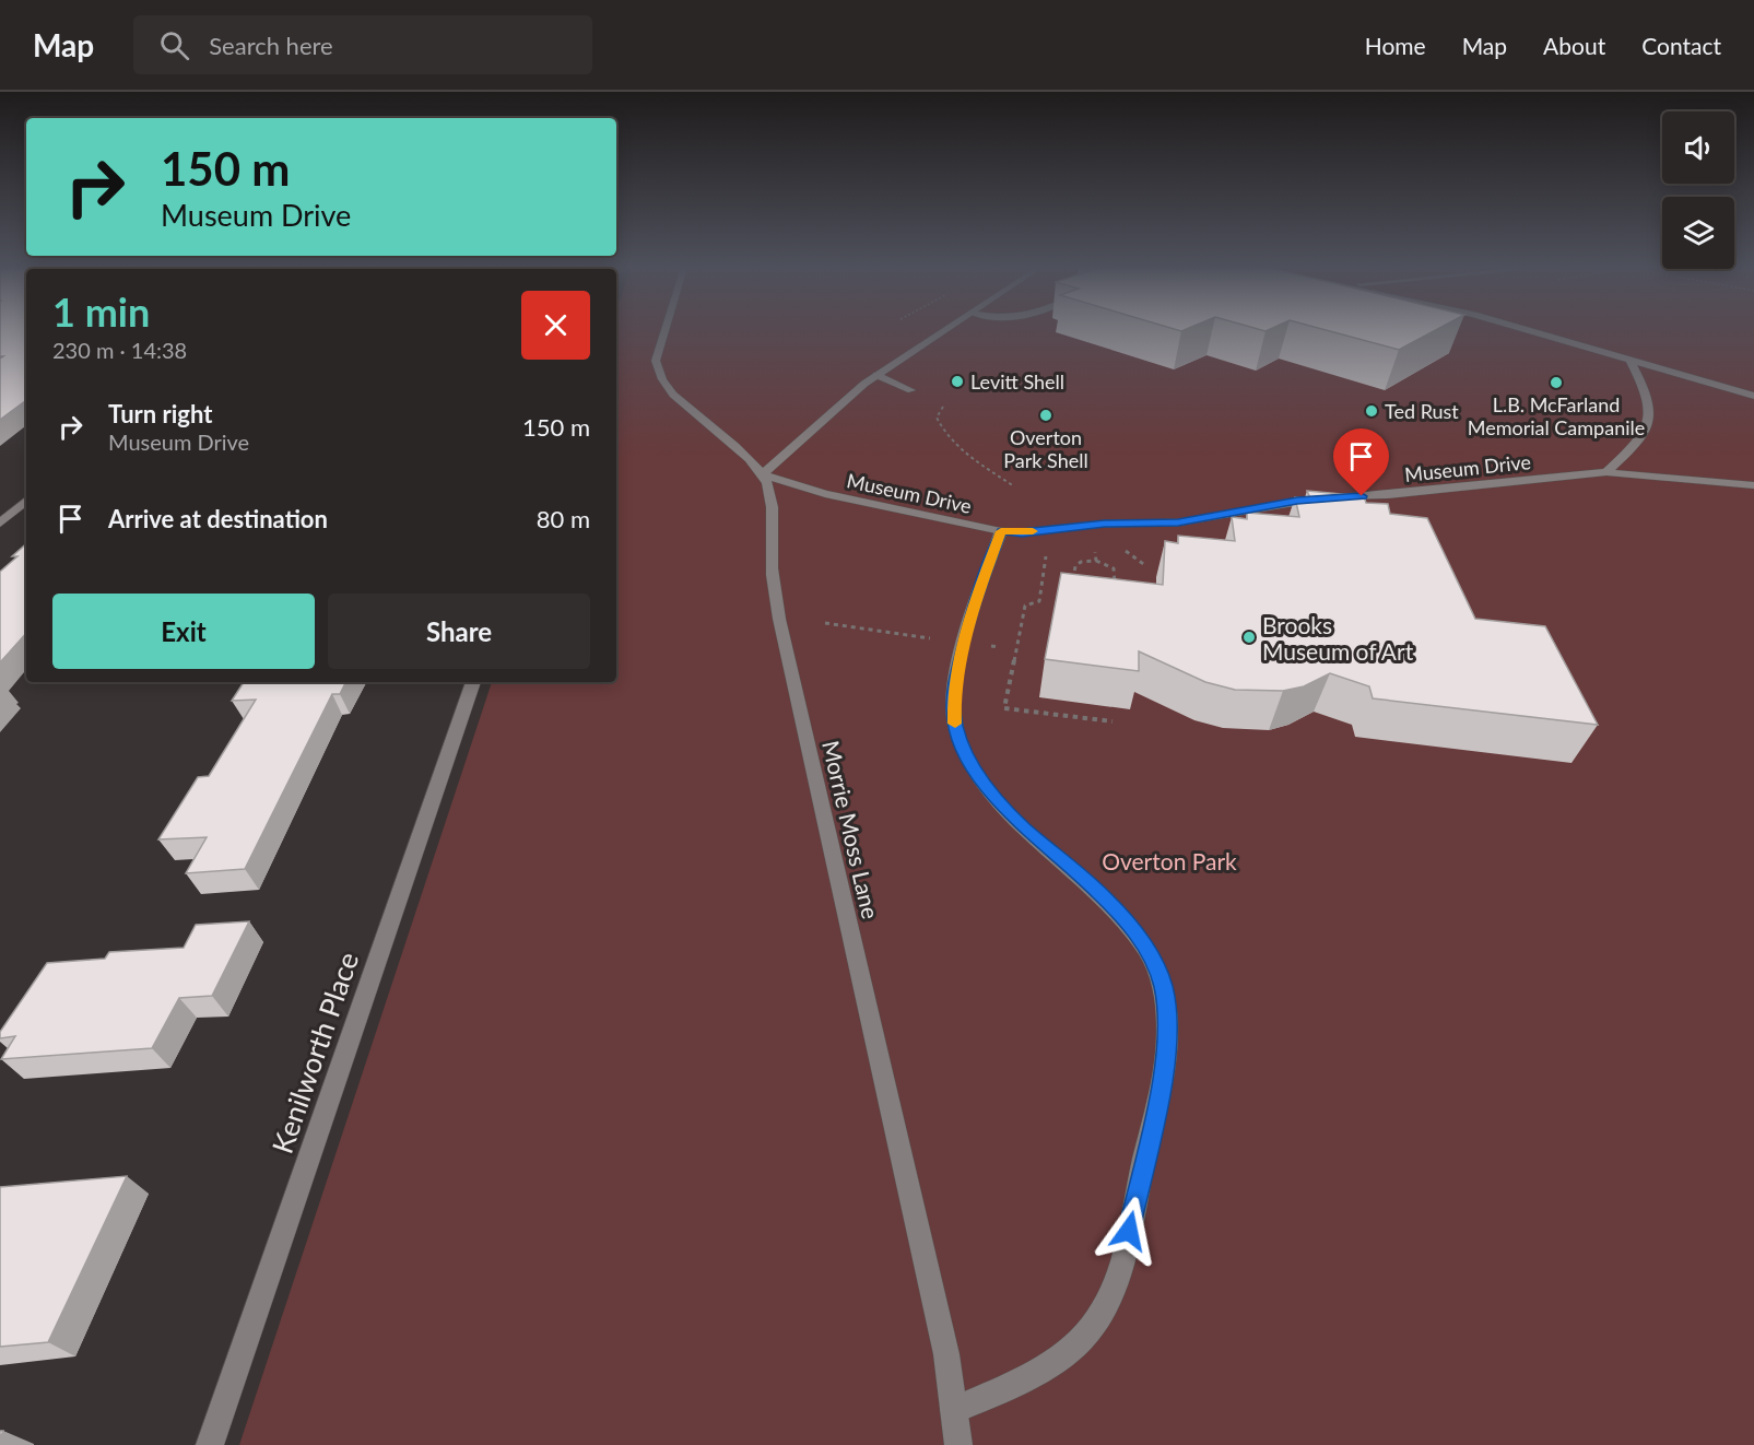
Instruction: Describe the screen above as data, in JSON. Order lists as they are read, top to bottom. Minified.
{"streets":{"street":["Museum Drive","Morrie Moss Lane","Kenilworth Place"]},"crossings":[["Museum Drive","Morrie Moss Lane"]],"parks":["Overton Park"],"places":["Levitt Shell","L.B. McFarland Memorial Campanile","Ted Rust","Overton Park Shell","Brooks Museum of Art"],"page":{"header":"Map","search":"Search here","nav":["Home","Map","About","Contact"],"turn":["150 m","Museum Drive"],"heading":["1 min","230 m · 14:38"],"list":[{"name":"Turn right","note":"Museum Drive","value":"150 m"},{"name":"Arrive at destination","value":"80 m"}],"buttons":["Exit","Share"]}}
